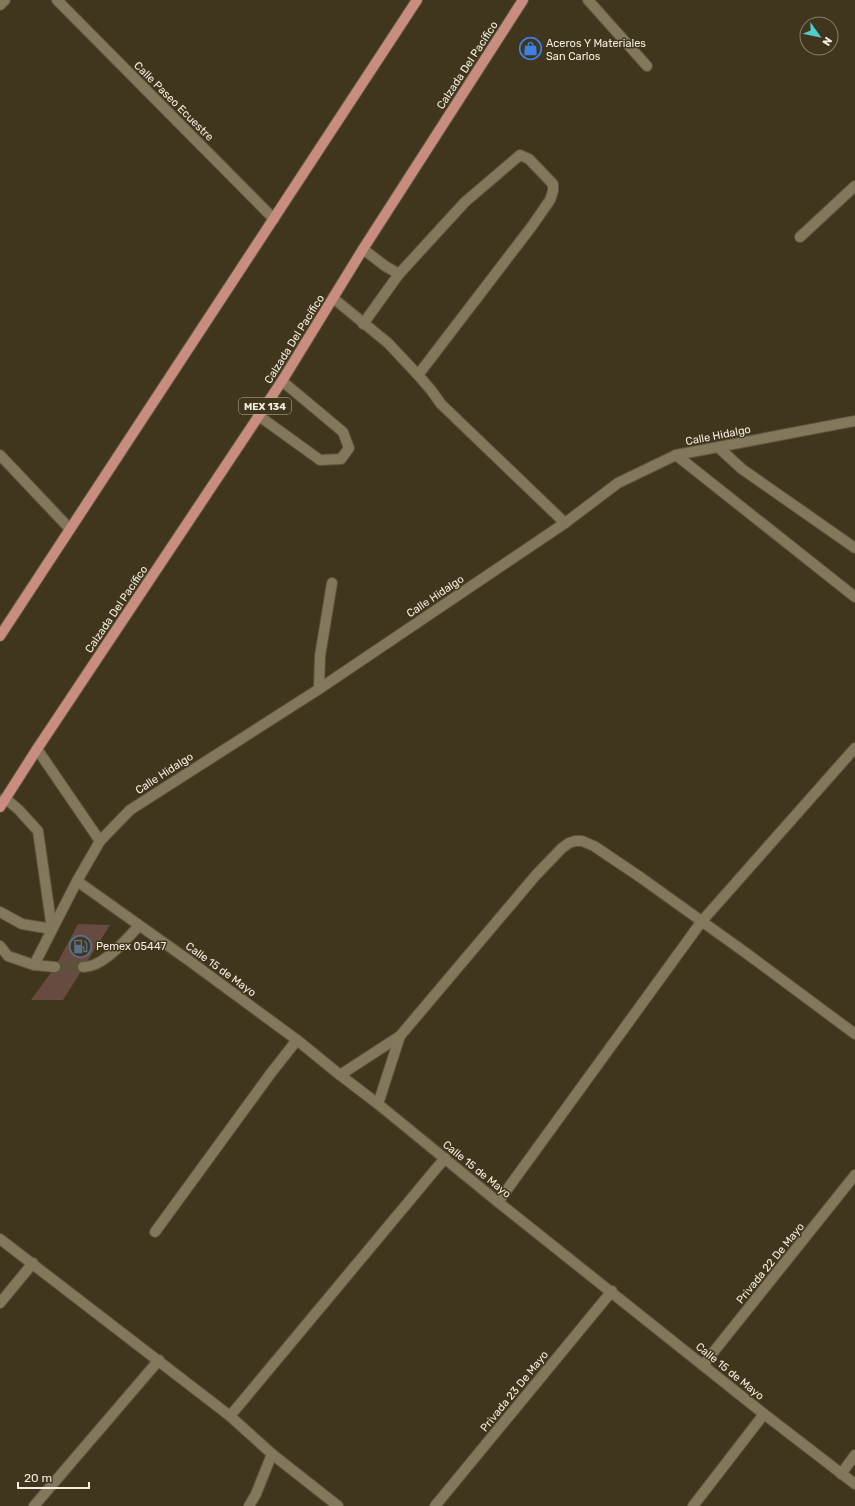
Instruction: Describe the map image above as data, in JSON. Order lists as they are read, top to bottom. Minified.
{"streets":{"main road":["Calzada Del Pacífico","MEX 134"],"street":["Calle Paseo Ecuestre","Calle Hidalgo","Calle 15 de Mayo","Privada 22 De Mayo","Privada 23 De Mayo"]},"crossings":[["Calle Hidalgo","Calle 15 de Mayo"],["Calle 15 de Mayo","Privada 22 De Mayo"],["Calle 15 de Mayo","Privada 23 De Mayo"]],"places":{"shop":["Aceros Y Materiales San Carlos"],"fuel station":["Pemex 05447"]},"scale_bar":"20 m","north":"bottom right"}
